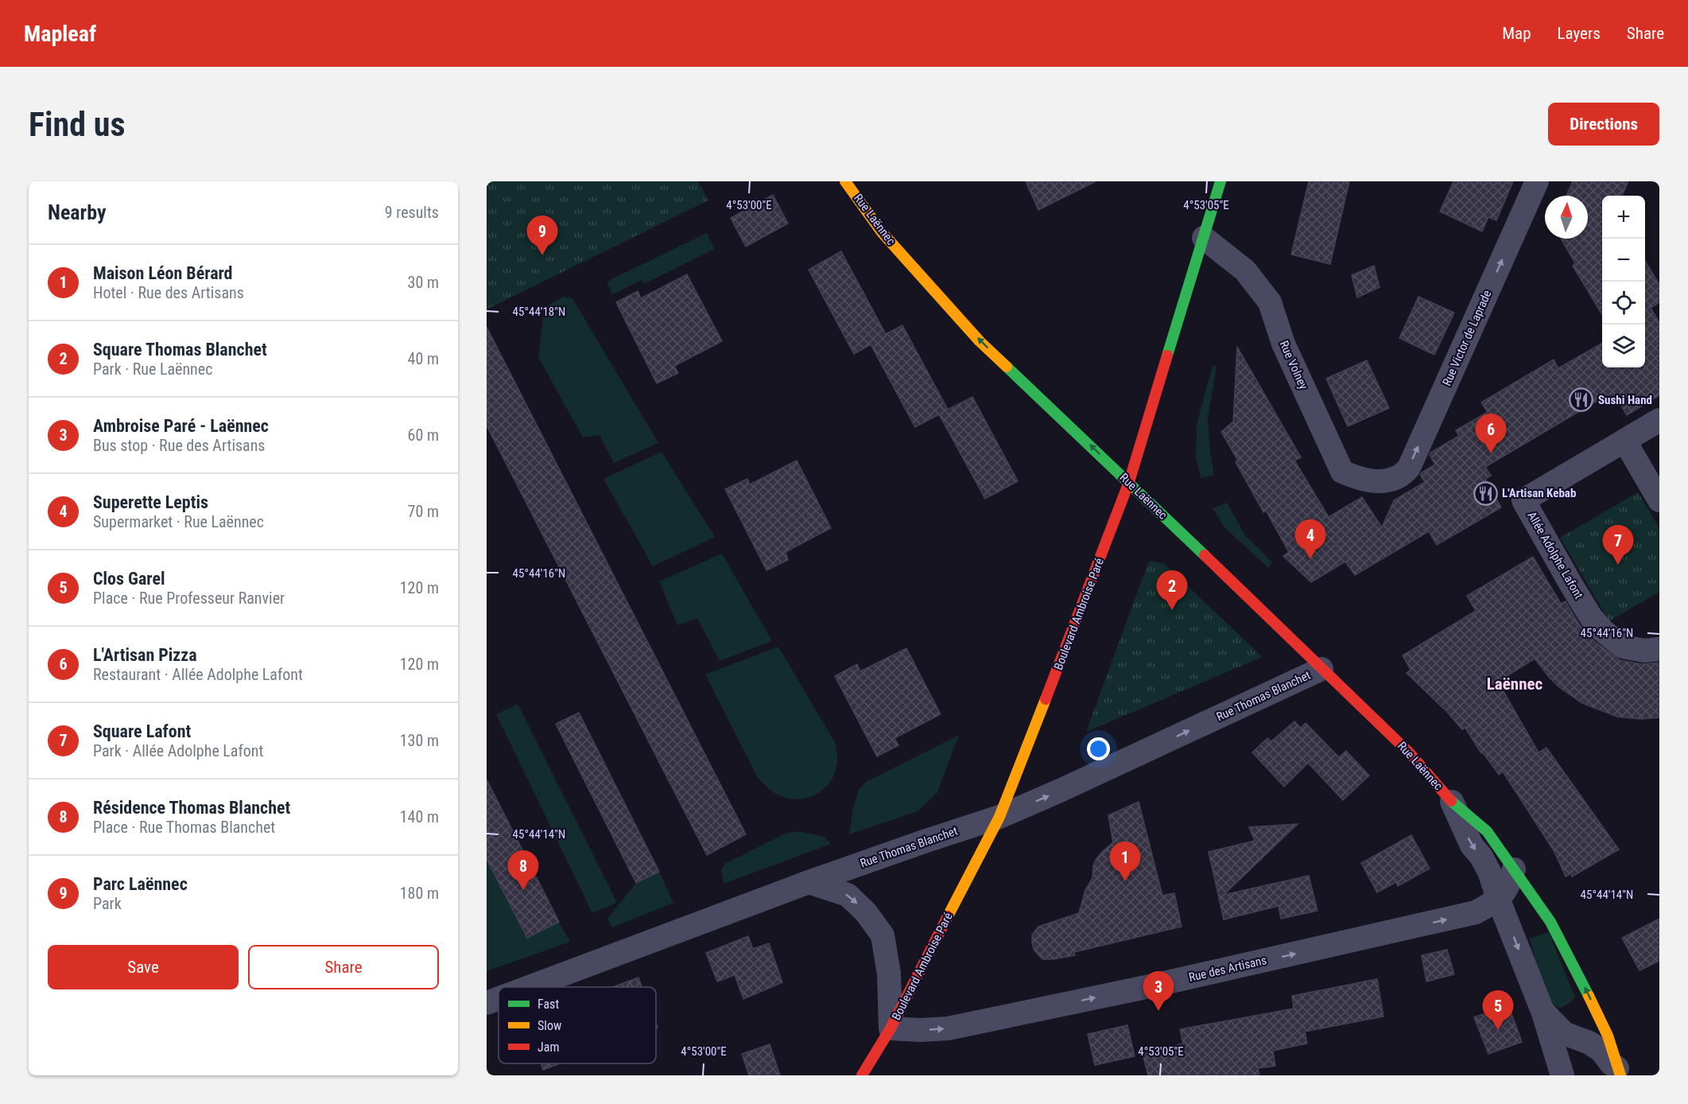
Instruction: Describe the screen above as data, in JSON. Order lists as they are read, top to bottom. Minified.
{"streets":{"street":["Rue Laënnec","Rue Victor de Laprade","Rue Volney","Allée Adolphe Lafont","Boulevard Ambroise Paré","Rue Thomas Blanchet","Rue des Artisans"]},"crossings":[["Rue Laënnec","Boulevard Ambroise Paré"],["Rue Laënnec","Rue Thomas Blanchet"],["Rue Laënnec","Rue des Artisans"],["Rue Victor de Laprade","Rue Volney"],["Rue Volney","Boulevard Ambroise Paré"],["Boulevard Ambroise Paré","Rue Thomas Blanchet"],["Boulevard Ambroise Paré","Rue des Artisans"]],"one_way":["Rue Victor de Laprade","Rue Thomas Blanchet","Rue des Artisans"],"districts":["Laënnec"],"places":{"restaurant":["Sushi Hand","L'Artisan Kebab"]},"legend":["Fast","Slow","Jam"],"north":"top","page":{"header":"Mapleaf","nav":["Map","Layers","Share"],"buttons":["Directions",["Save","Share"]],"title":"Find us","heading":["Nearby","9 results"],"map_buttons":["+","−"],"pins":["9","6","4","7","2","1","8","3","5"],"list":[{"mark":"1","name":"Maison Léon Bérard","note":"Hotel · Rue des Artisans","value":"30 m"},{"mark":"2","name":"Square Thomas Blanchet","note":"Park · Rue Laënnec","value":"40 m"},{"mark":"3","name":"Ambroise Paré - Laënnec","note":"Bus stop · Rue des Artisans","value":"60 m"},{"mark":"4","name":"Superette Leptis","note":"Supermarket · Rue Laënnec","value":"70 m"},{"mark":"5","name":"Clos Garel","note":"Place · Rue Professeur Ranvier","value":"120 m"},{"mark":"6","name":"L'Artisan Pizza","note":"Restaurant · Allée Adolphe Lafont","value":"120 m"},{"mark":"7","name":"Square Lafont","note":"Park · Allée Adolphe Lafont","value":"130 m"},{"mark":"8","name":"Résidence Thomas Blanchet","note":"Place · Rue Thomas Blanchet","value":"140 m"},{"mark":"9","name":"Parc Laënnec","note":"Park","value":"180 m"}]},"coordinates":["4°53'00\"E","4°53'05\"E","45°44'18\"N","45°44'16\"N","45°44'14\"N"]}
